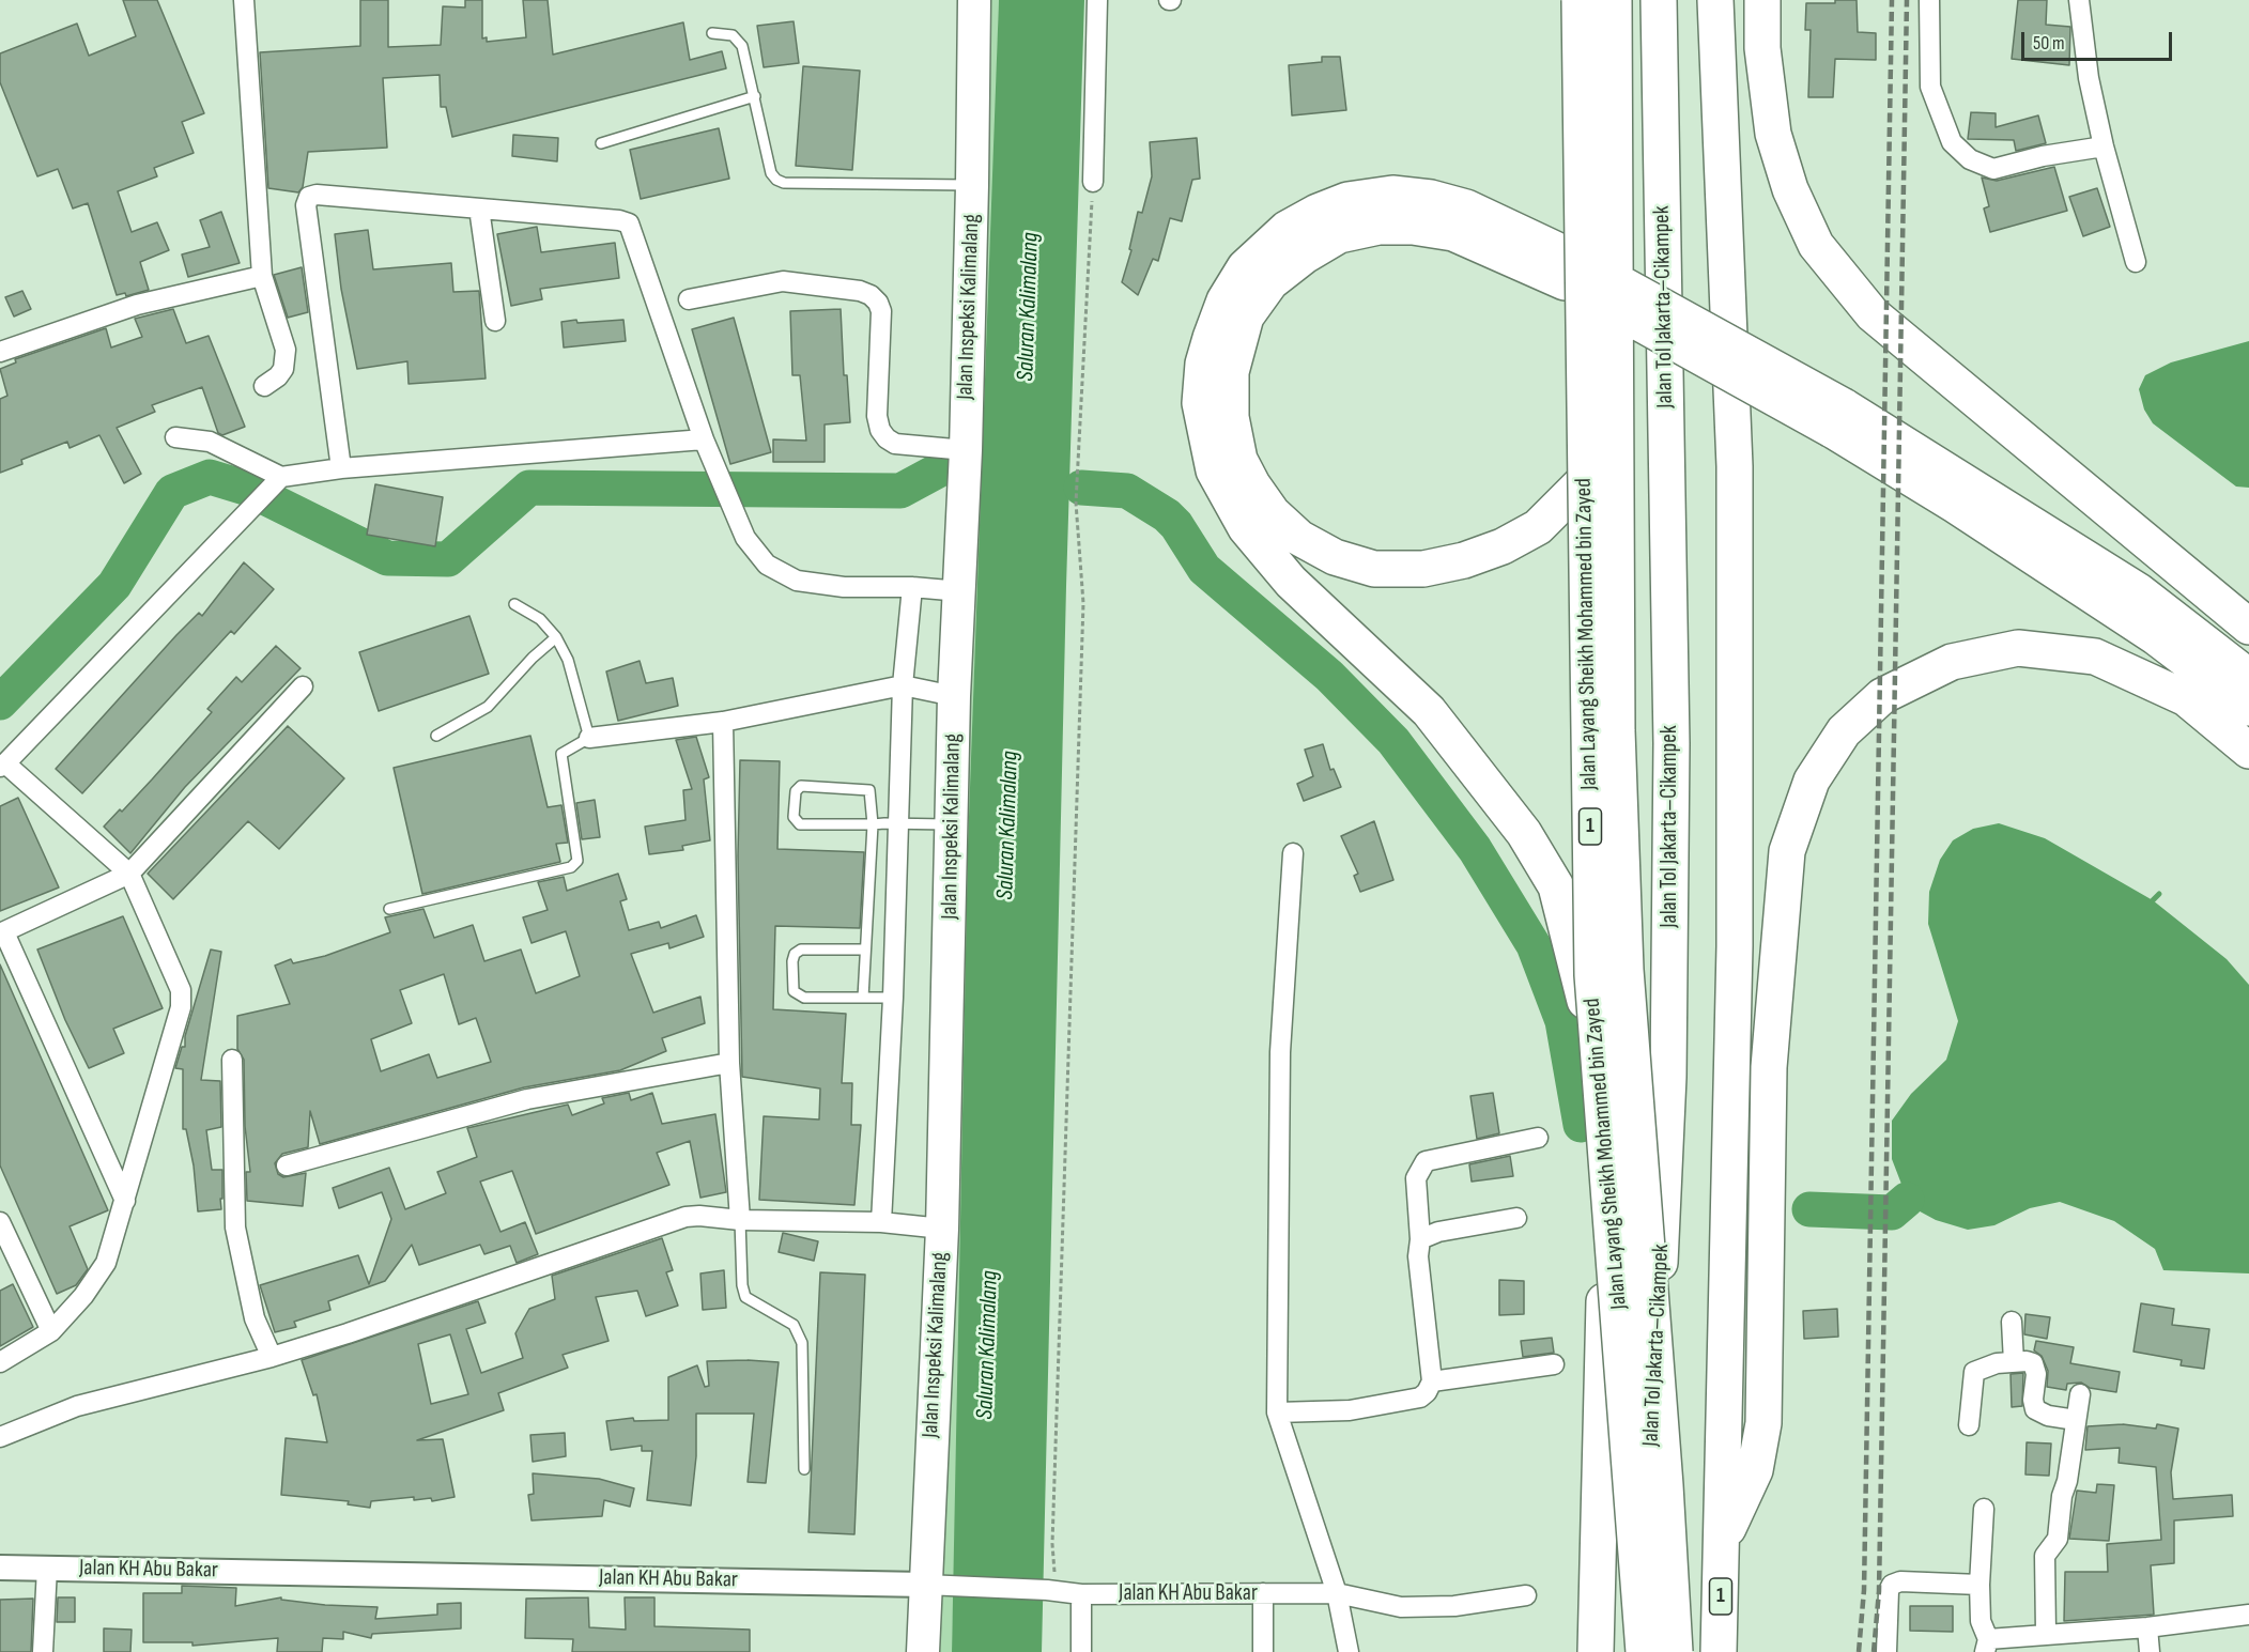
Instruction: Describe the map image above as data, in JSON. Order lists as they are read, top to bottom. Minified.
{"streets":{"highway":["Jalan Tol Jakarta–Cikampek","Jalan Layang Sheikh Mohammed bin Zayed","1"],"main road":["Jalan Inspeksi Kalimalang"],"street":["Jalan KH Abu Bakar"]},"crossings":[["Jalan Inspeksi Kalimalang","Jalan KH Abu Bakar"],["Jalan Tol Jakarta–Cikampek","Jalan Layang Sheikh Mohammed bin Zayed"]],"water":["Saluran Kalimalang"],"scale_bar":"50 m"}
